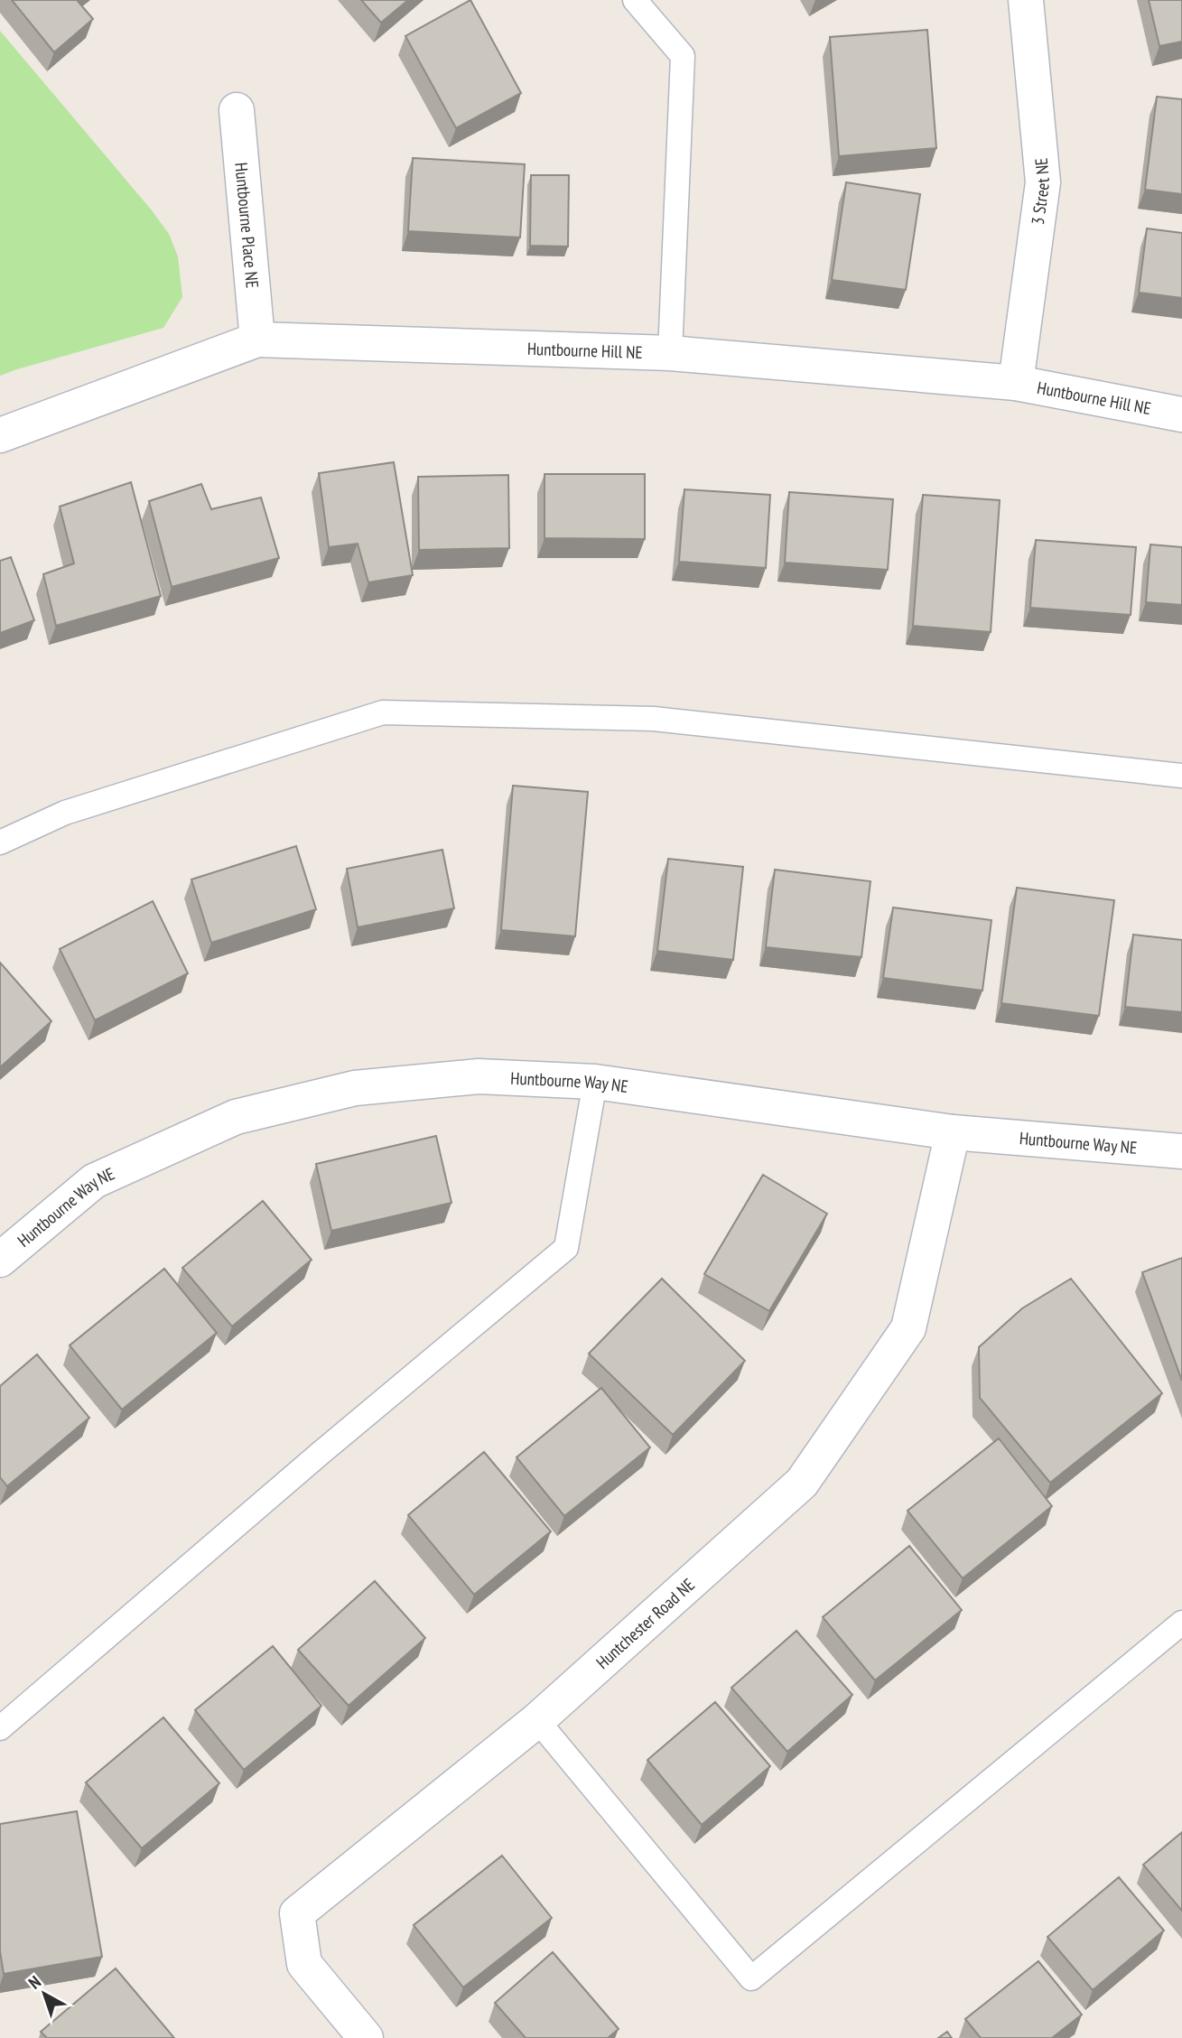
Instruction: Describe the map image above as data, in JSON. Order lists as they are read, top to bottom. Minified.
{"streets":{"street":["3 Street NE","Huntbourne Place NE","Huntbourne Hill NE","Huntbourne Way NE","Huntchester Road NE"]},"crossings":[["3 Street NE","Huntbourne Hill NE"],["Huntbourne Place NE","Huntbourne Hill NE"],["Huntbourne Way NE","Huntchester Road NE"]],"north":"top left"}
